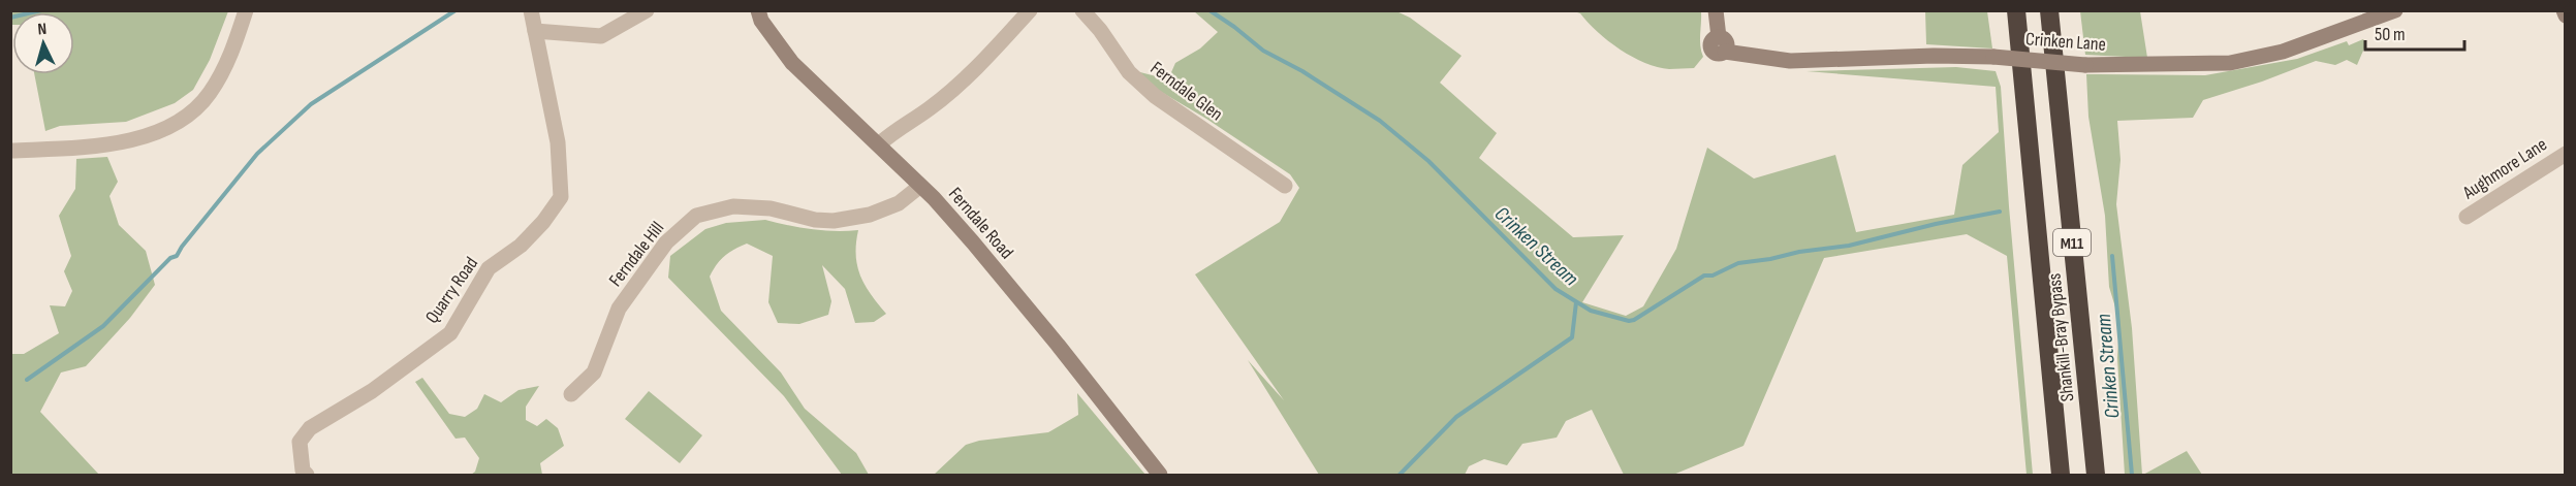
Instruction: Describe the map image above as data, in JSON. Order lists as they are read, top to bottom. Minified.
{"streets":{"highway":["M11","Shankill-Bray Bypass"],"street":["Crinken Lane","Ferndale Glen","Aughmore Lane","Ferndale Road","Ferndale Hill","Quarry Road"]},"crossings":[["Ferndale Road","Ferndale Hill"]],"water":["Crinken Stream"],"scale_bar":"50 m","north":"top"}
